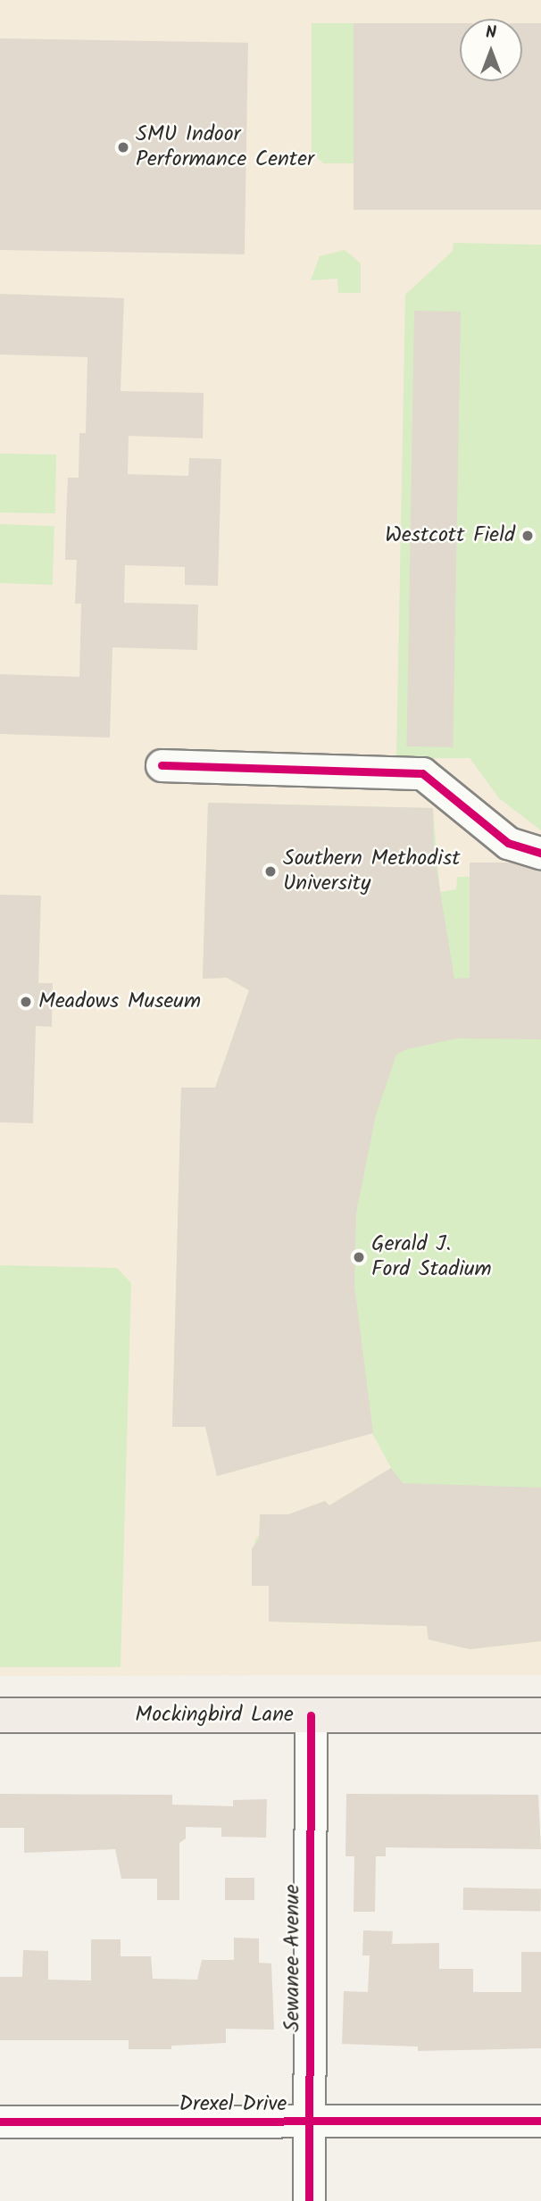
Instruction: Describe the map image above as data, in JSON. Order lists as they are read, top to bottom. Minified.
{"streets":{"main road":["Mockingbird Lane"],"street":["Sewanee Avenue","Drexel Drive"]},"crossings":[["Mockingbird Lane","Sewanee Avenue"],["Sewanee Avenue","Drexel Drive"]],"places":["SMU Indoor Performance Center","Westcott Field","Southern Methodist University","Meadows Museum","Gerald J. Ford Stadium"],"north":"top"}
